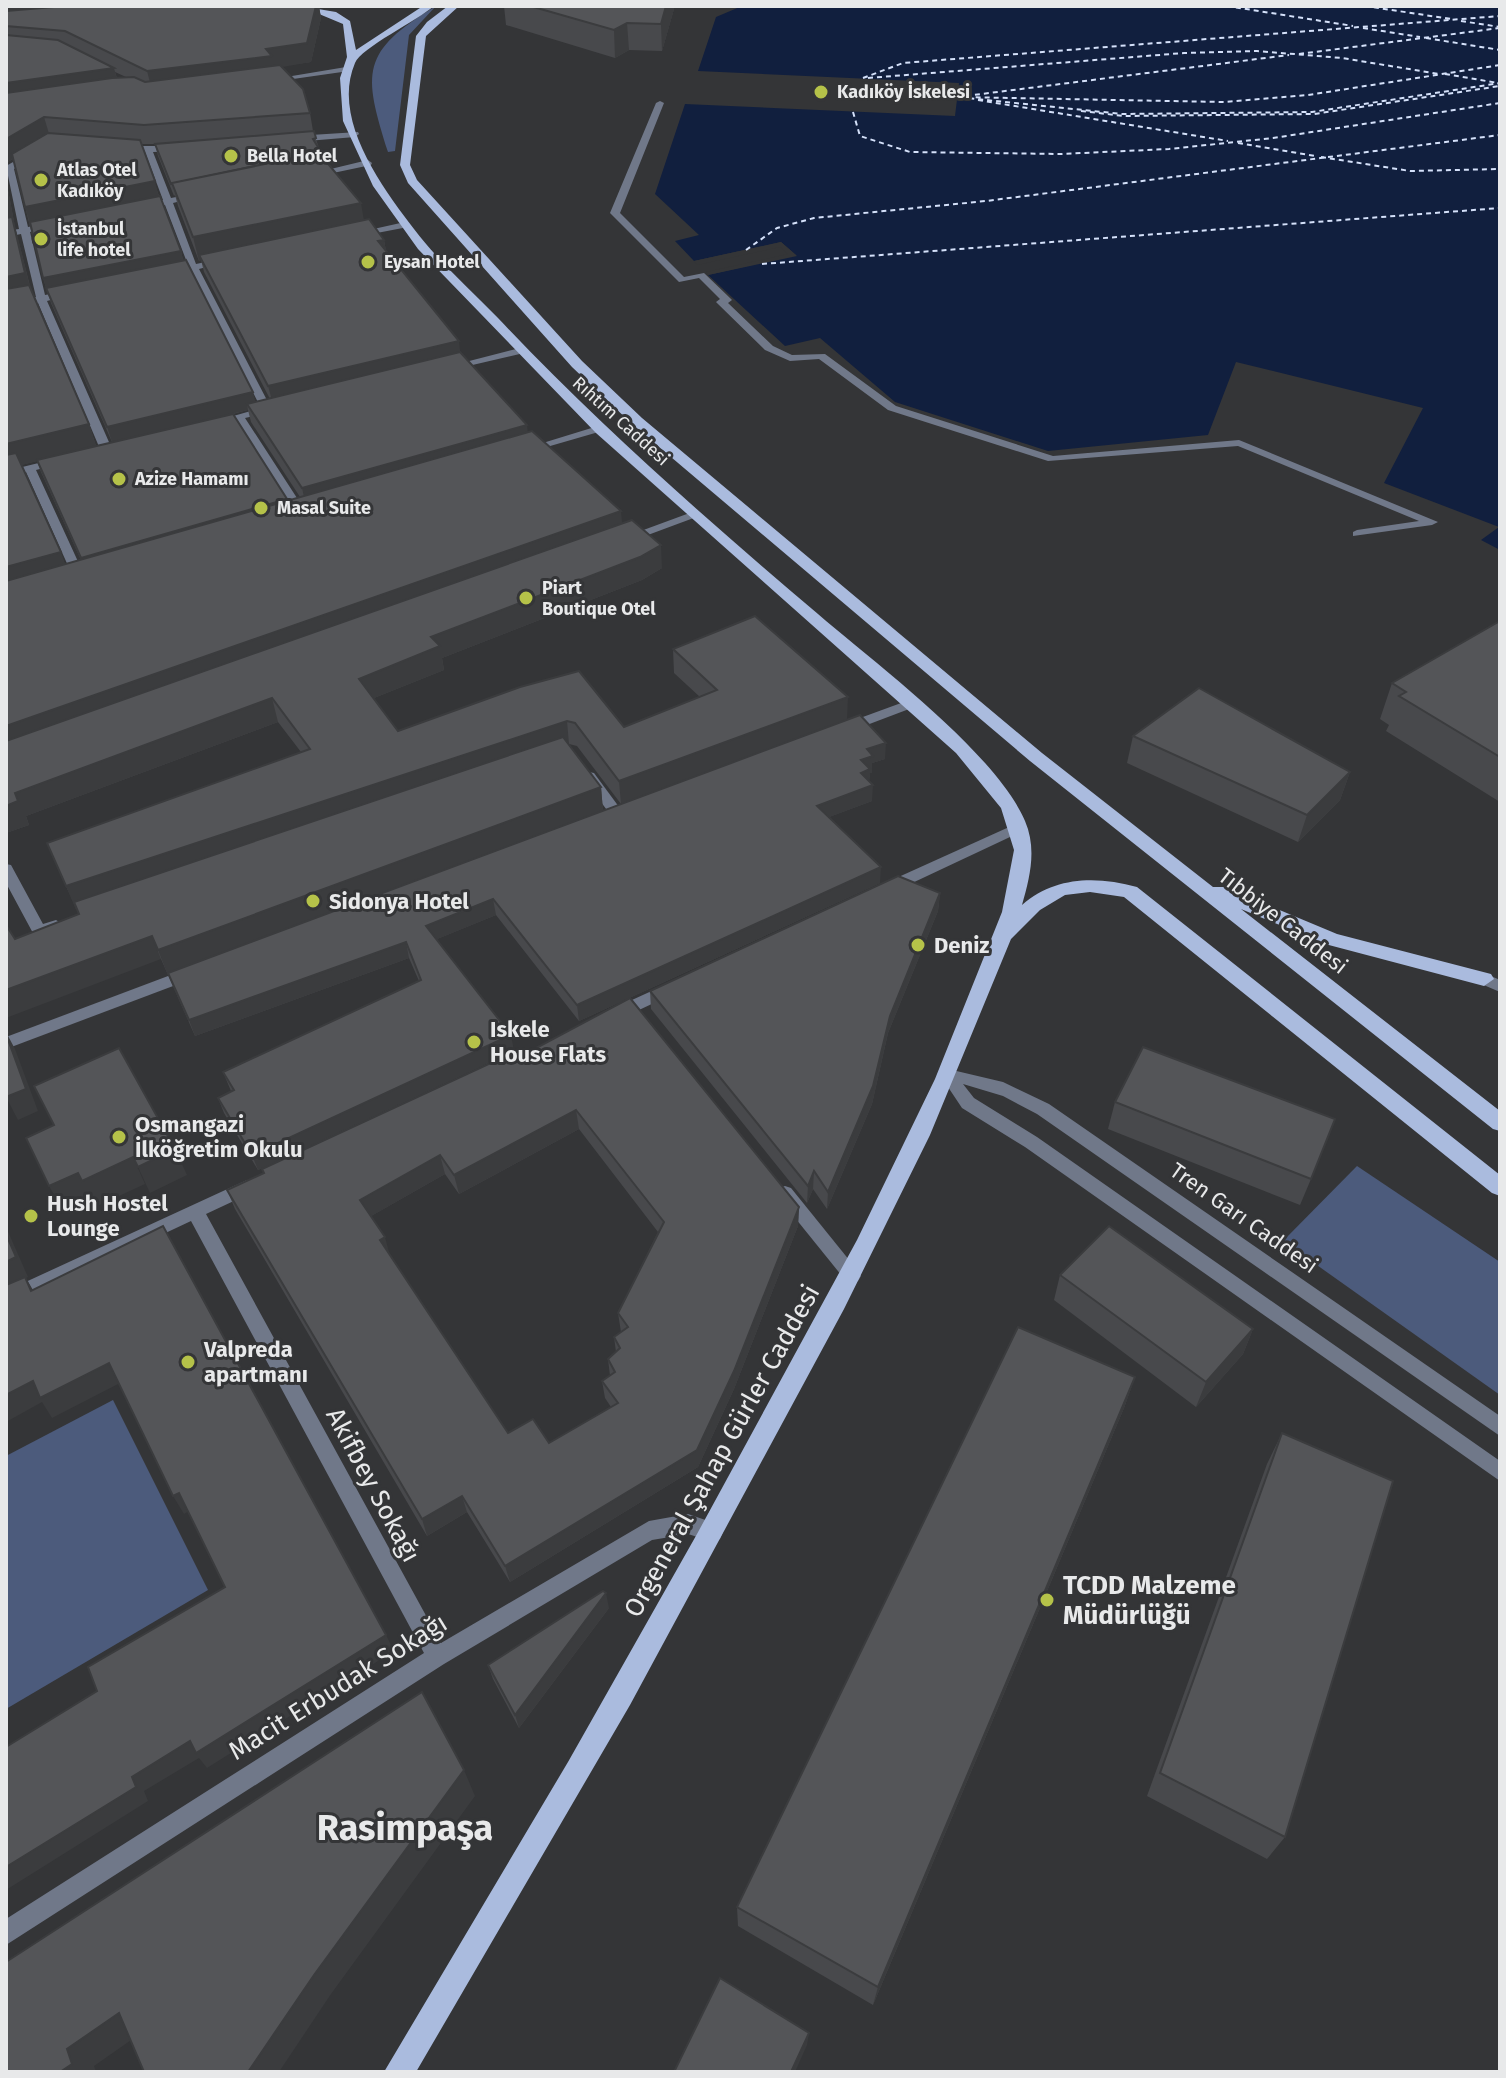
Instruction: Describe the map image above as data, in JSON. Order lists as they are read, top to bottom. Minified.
{"streets":{"main road":["Rıhtım Caddesi","Tıbbiye Caddesi","Orgeneral Şahap Gürler Caddesi"],"street":["Tren Garı Caddesi","Akifbey Sokağı","Macit Erbudak Sokağı"]},"crossings":[["Rıhtım Caddesi","Tıbbiye Caddesi"],["Rıhtım Caddesi","Orgeneral Şahap Gürler Caddesi"],["Tren Garı Caddesi","Orgeneral Şahap Gürler Caddesi"],["Orgeneral Şahap Gürler Caddesi","Macit Erbudak Sokağı"],["Akifbey Sokağı","Macit Erbudak Sokağı"]],"districts":["Rasimpaşa"],"places":["Kadıköy İskelesi","Bella Hotel","Atlas Otel Kadıköy","İstanbul life hotel","Eysan Hotel","Azize Hamamı","Masal Suite","Piart Boutique Otel","Sidonya Hotel","Deniz","Iskele House Flats","Osmangazi İlköğretim Okulu","Hush Hostel Lounge","Valpreda apartmanı","TCDD Malzeme Müdürlüğü"]}
